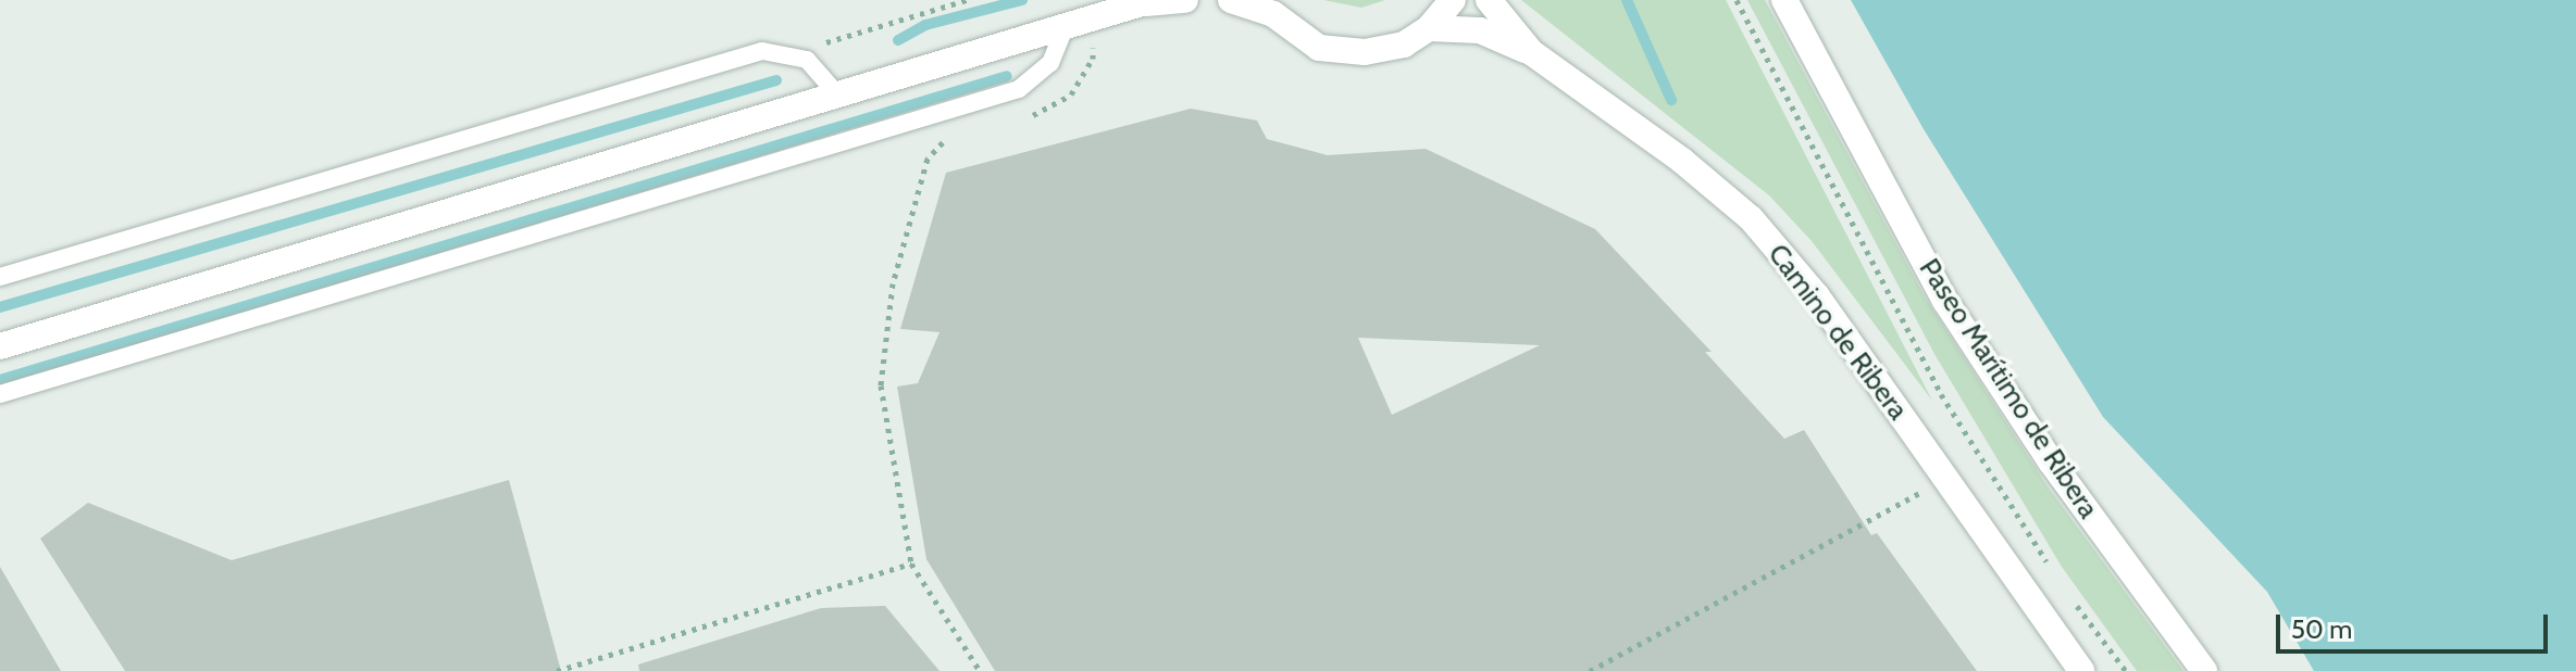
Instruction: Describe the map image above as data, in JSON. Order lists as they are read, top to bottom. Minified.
{"streets":{"main road":["Camino de Ribera","Paseo Marítimo de Ribera"]},"scale_bar":"50 m"}
